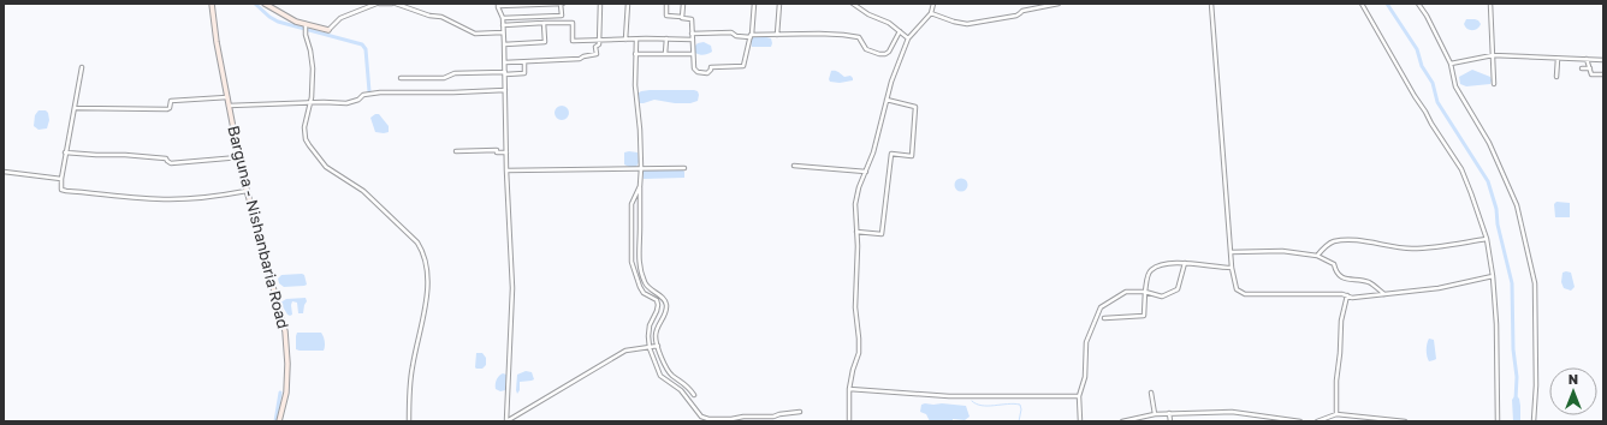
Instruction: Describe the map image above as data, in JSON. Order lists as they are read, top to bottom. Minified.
{"streets":{"street":["Barguna - Nishanbaria Road"]},"north":"top"}
